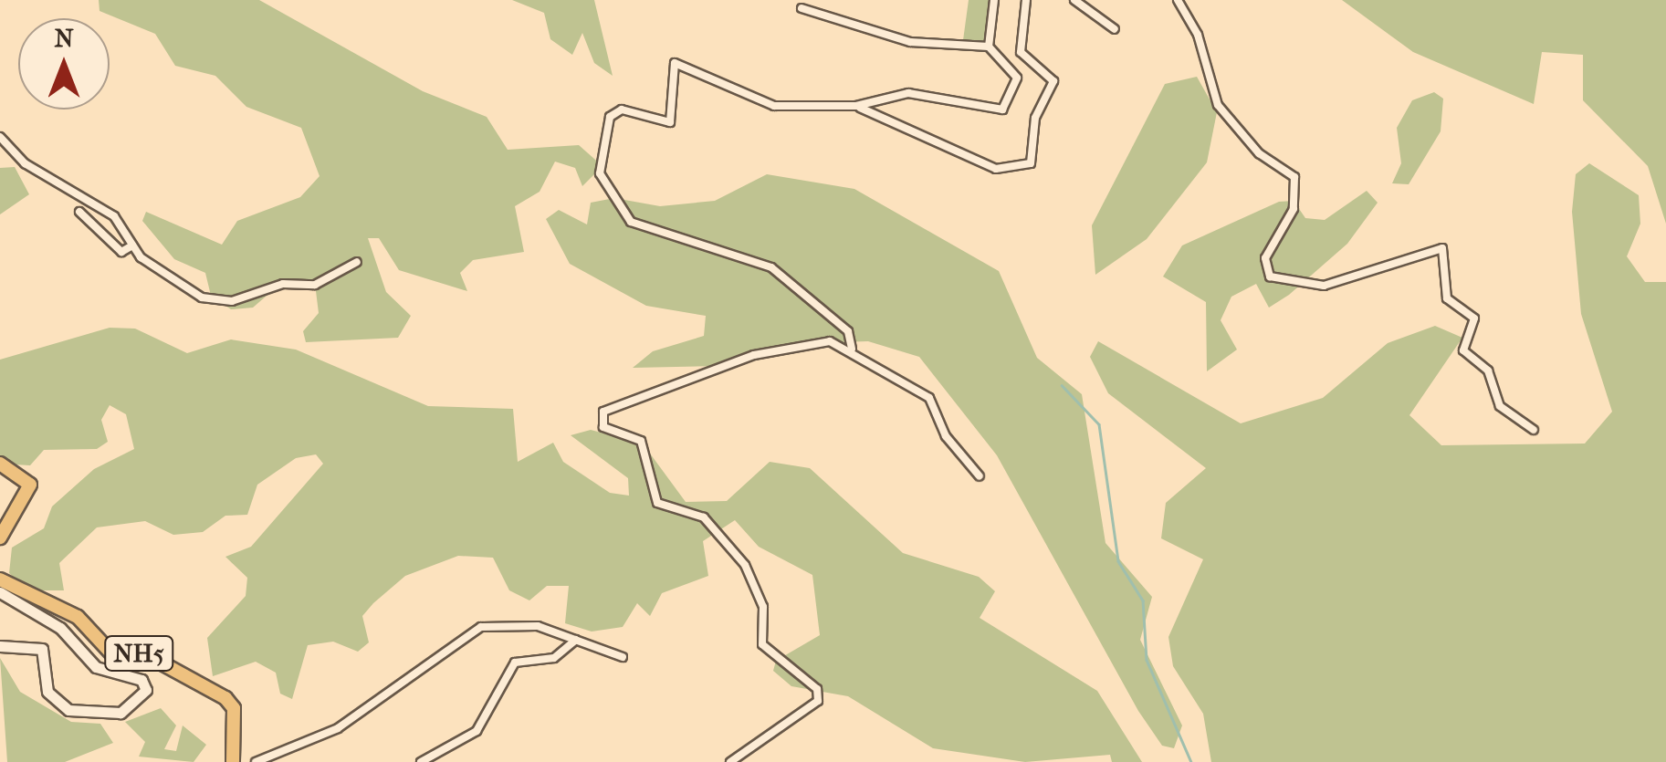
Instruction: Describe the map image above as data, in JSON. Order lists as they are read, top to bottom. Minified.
{"streets":{"highway":["NH5"]},"north":"top"}
